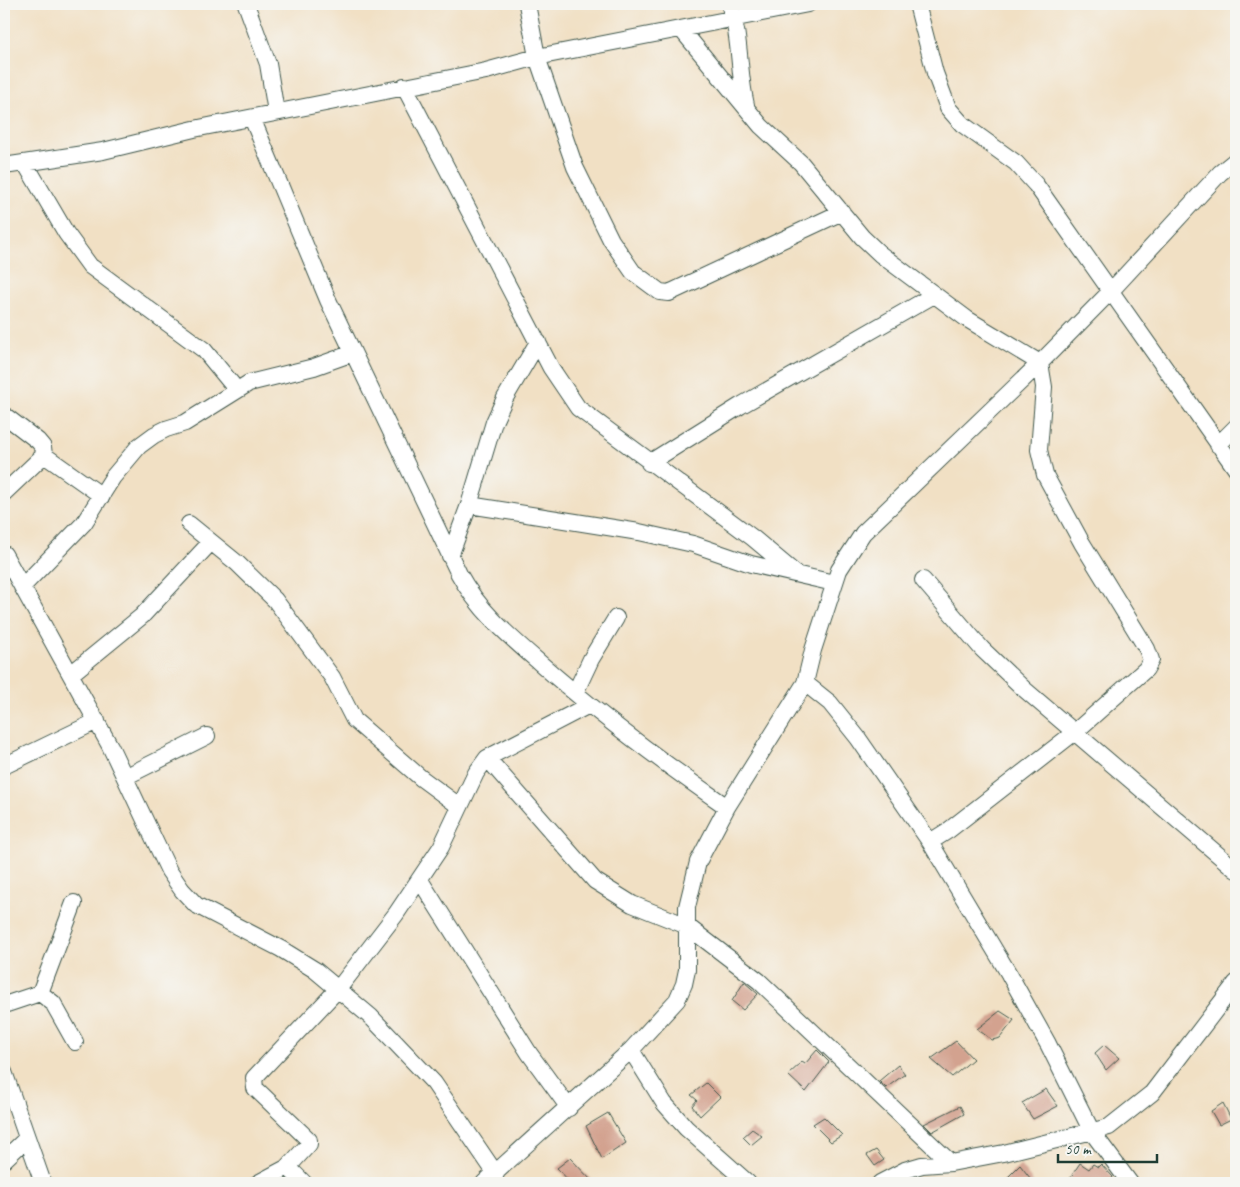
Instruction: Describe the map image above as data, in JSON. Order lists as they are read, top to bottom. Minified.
{"scale_bar":"50 m"}
